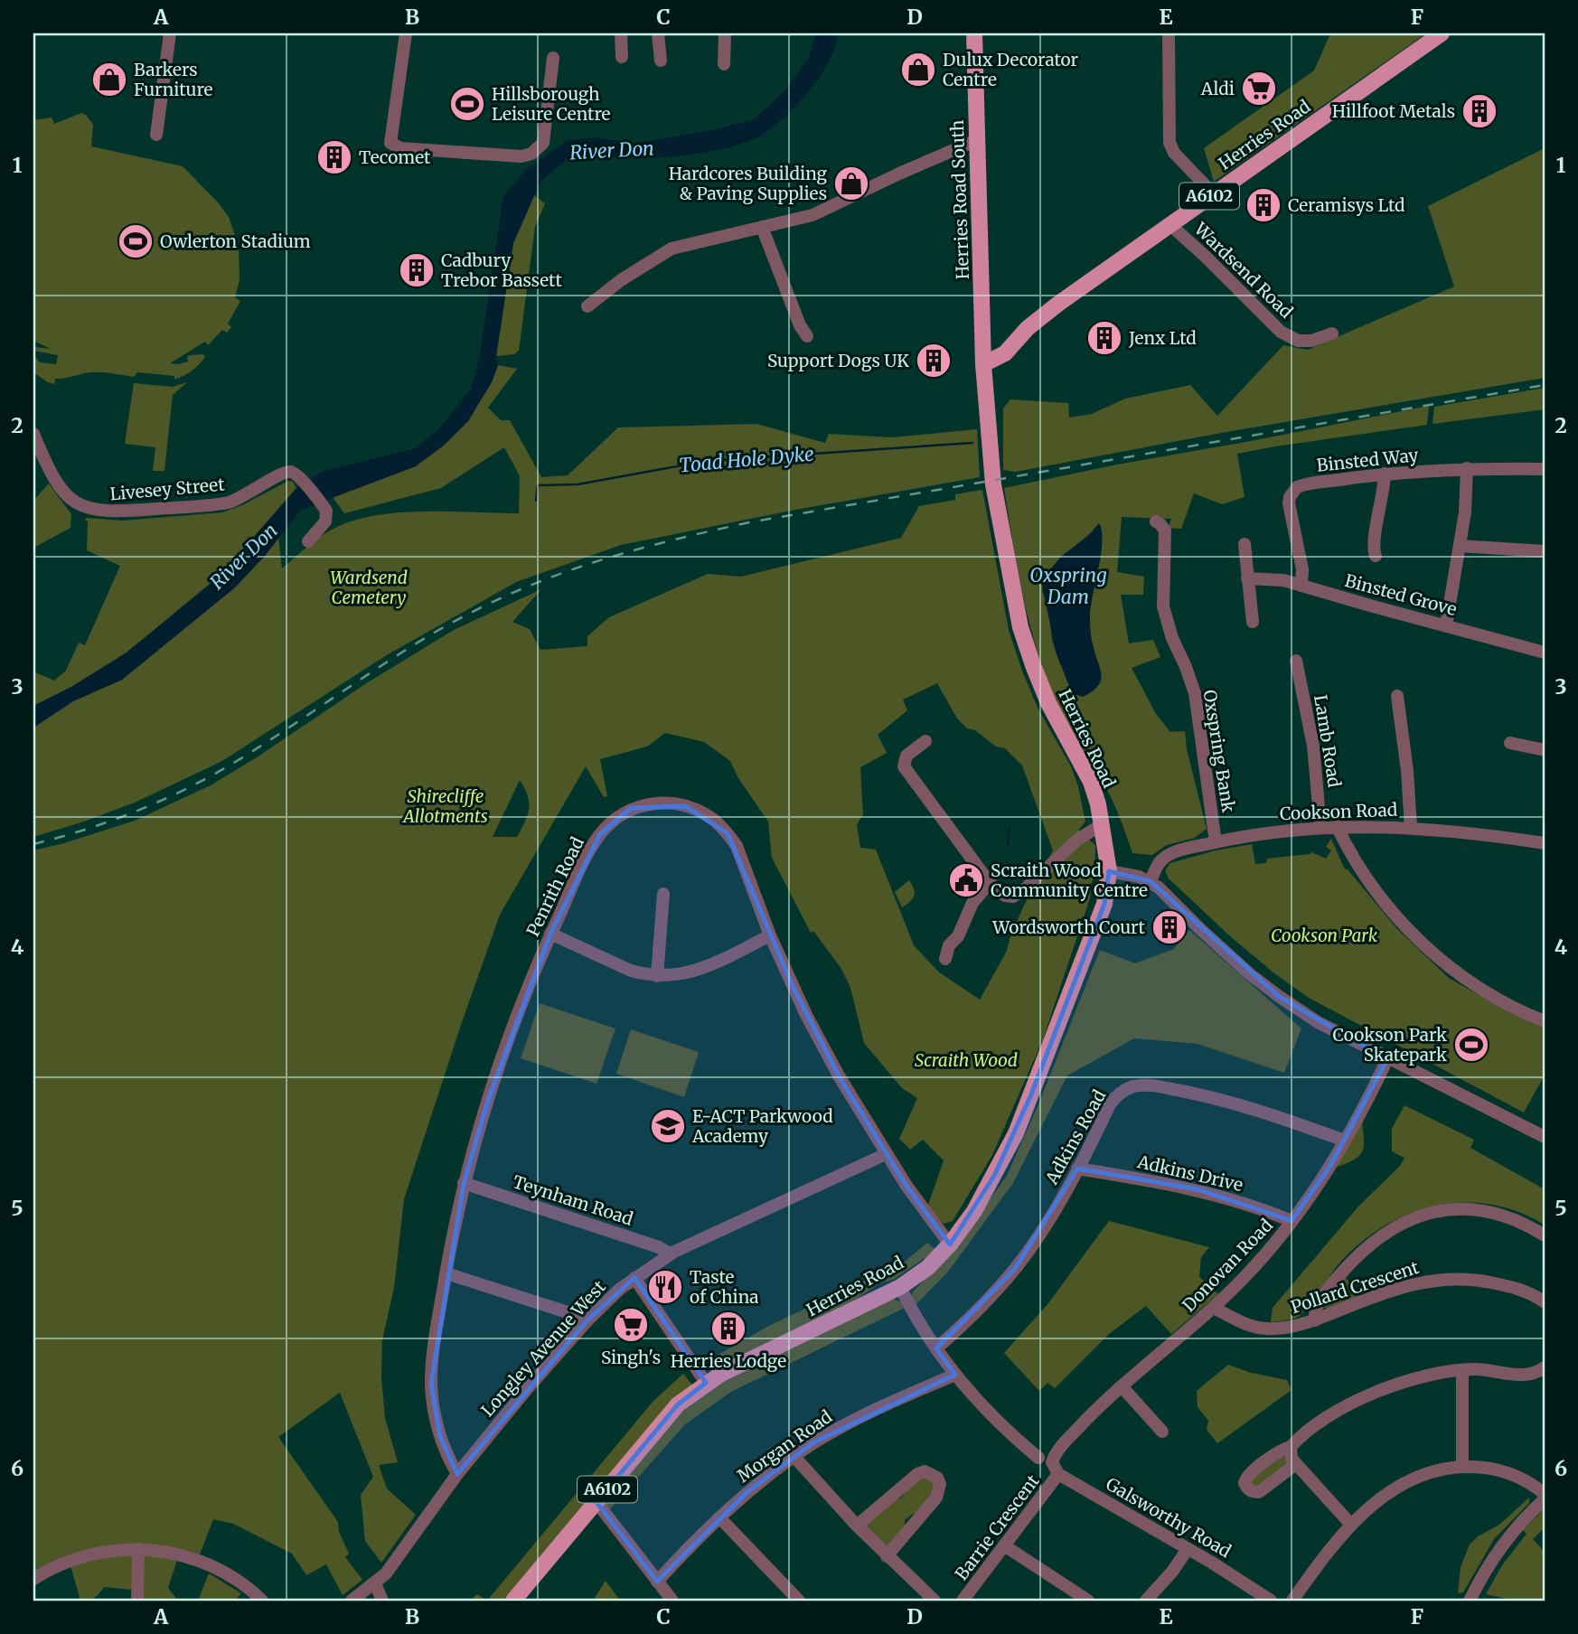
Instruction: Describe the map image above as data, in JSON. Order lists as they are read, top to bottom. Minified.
{"streets":{"main road":["Herries Road","A6102","Herries Road South"],"street":["Wardsend Road","Binsted Way","Livesey Street","Binsted Grove","Lamb Road","Oxspring Bank","Cookson Road","Penrith Road","Adkins Road","Adkins Drive","Teynham Road","Donovan Road","Pollard Crescent","Longley Avenue West","Morgan Road","Galsworthy Road","Barrie Crescent"]},"crossings":[["Herries Road","Herries Road South"],["Herries Road","Wardsend Road"],["Herries Road","Penrith Road"],["Binsted Way","Binsted Grove"],["Lamb Road","Cookson Road"],["Oxspring Bank","Cookson Road"],["Penrith Road","Teynham Road"],["Penrith Road","Longley Avenue West"],["Adkins Road","Adkins Drive"],["Adkins Road","Donovan Road"],["Adkins Drive","Donovan Road"],["Teynham Road","Longley Avenue West"],["Donovan Road","Pollard Crescent"],["Donovan Road","Galsworthy Road"],["Donovan Road","Barrie Crescent"],["Galsworthy Road","Barrie Crescent"]],"water":["River Don","Toad Hole Dyke","Oxspring Dam"],"parks":["Wardsend Cemetery","Shirecliffe Allotments","Cookson Park","Scraith Wood"],"places":{"shop":["Dulux Decorator Centre","Barkers Furniture","Hardcores Building & Paving Supplies"],"supermarket":["Aldi","Singh's"],"sports":["Hillsborough Leisure Centre","Owlerton Stadium","Cookson Park Skatepark"],"building":["Hillfoot Metals","Tecomet","Ceramisys Ltd","Cadbury Trebor Bassett","Jenx Ltd","Support Dogs UK","Wordsworth Court","Herries Lodge"],"public building":["Scraith Wood Community Centre"],"school or university":["E-ACT Parkwood Academy"],"restaurant":["Taste of China"]},"grid":{"columns":["A","B","C","D","E","F"],"rows":["1","2","3","4","5","6"]}}
